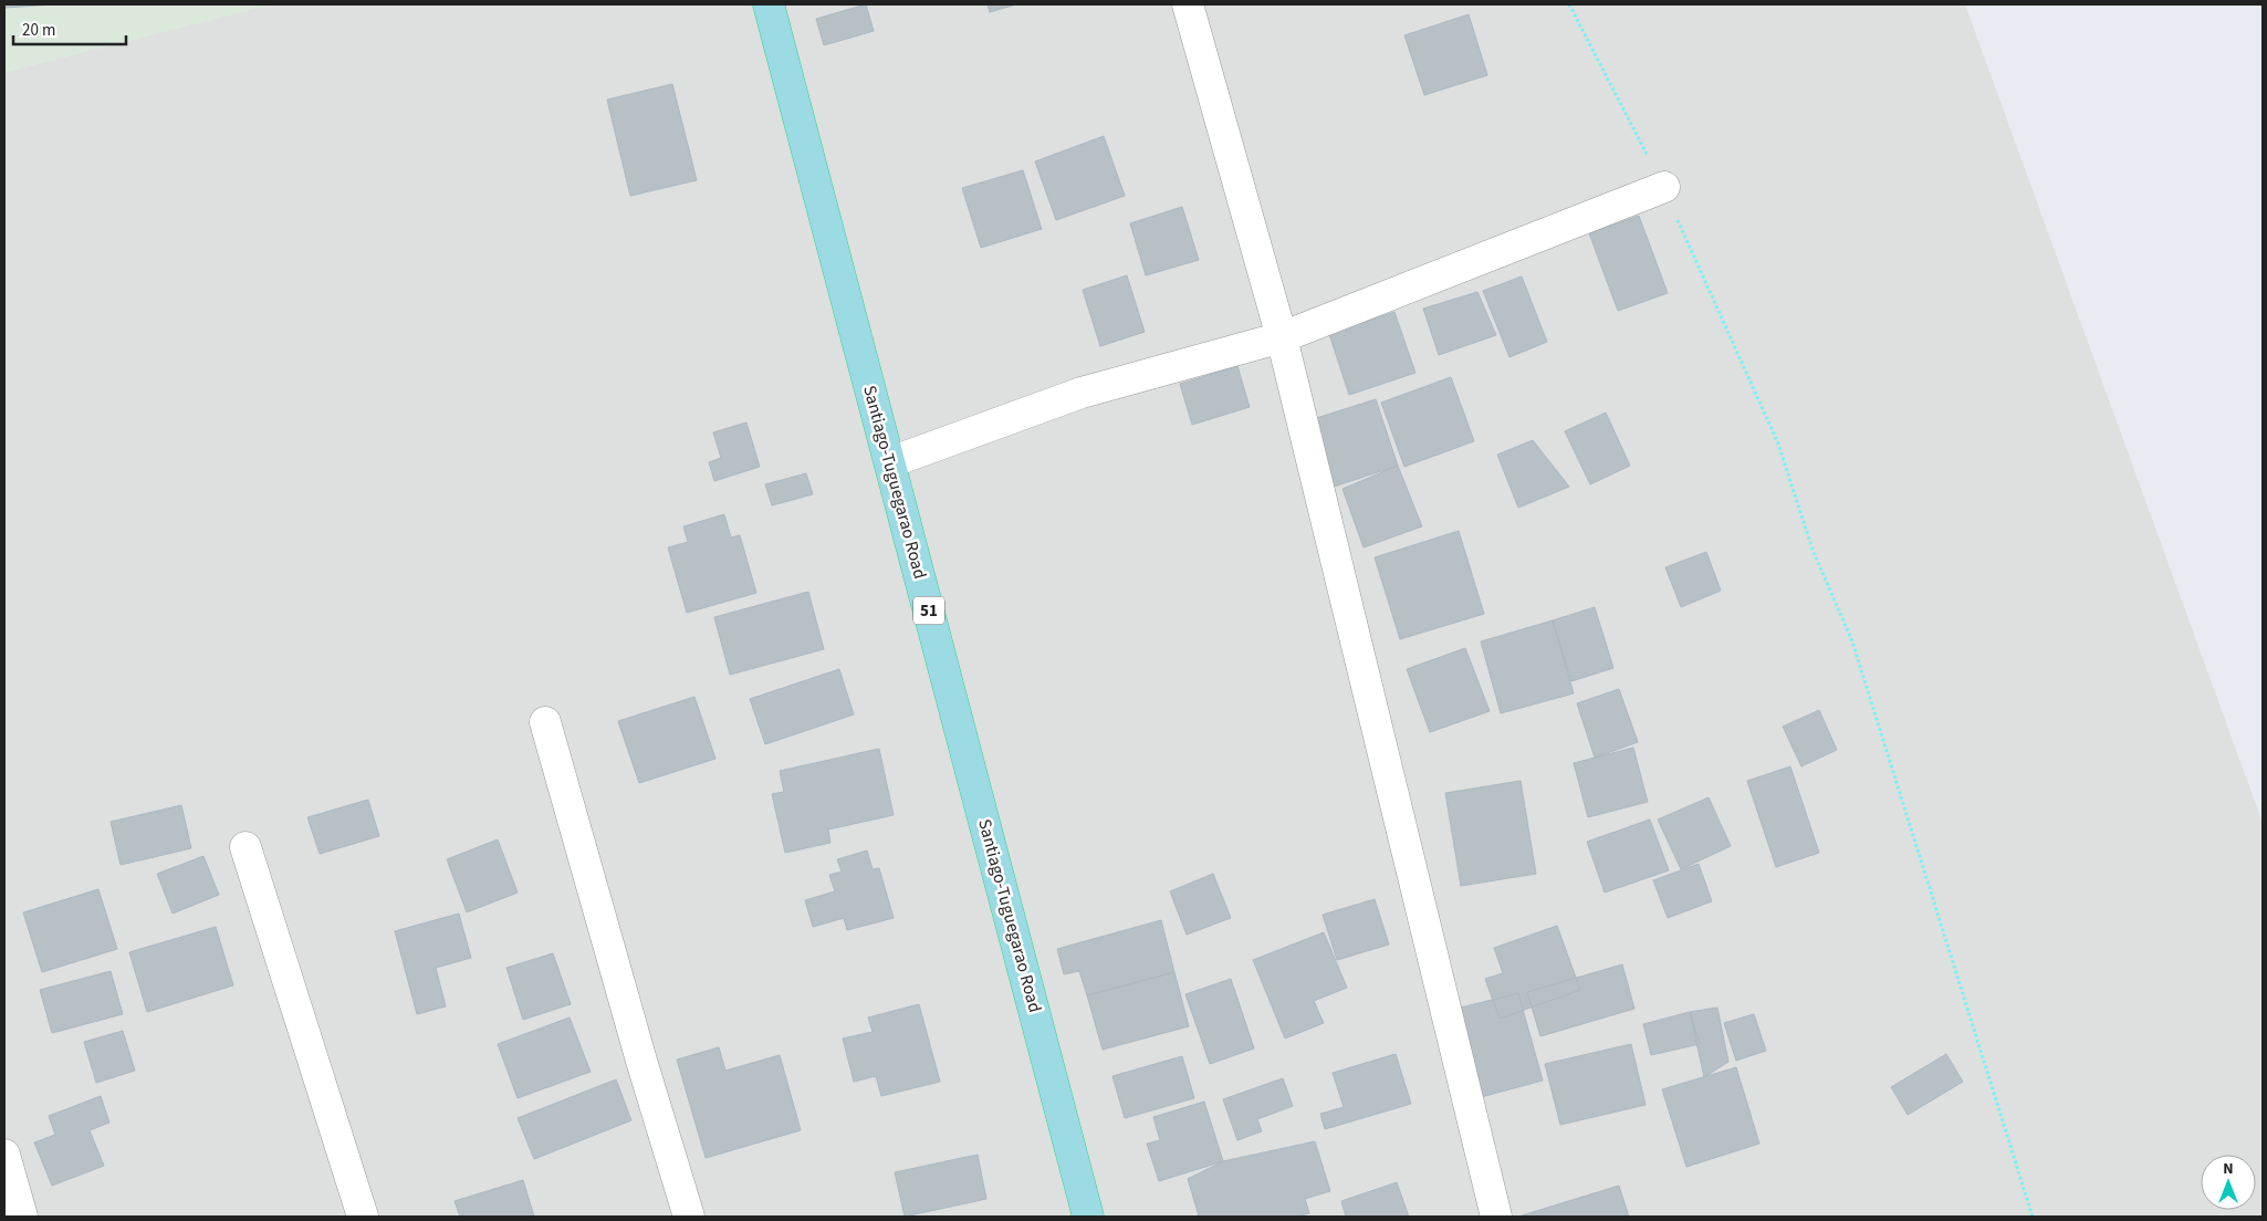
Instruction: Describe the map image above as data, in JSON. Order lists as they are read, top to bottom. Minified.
{"streets":{"highway":["Santiago-Tuguegarao Road","51"]},"scale_bar":"20 m","north":"top"}
